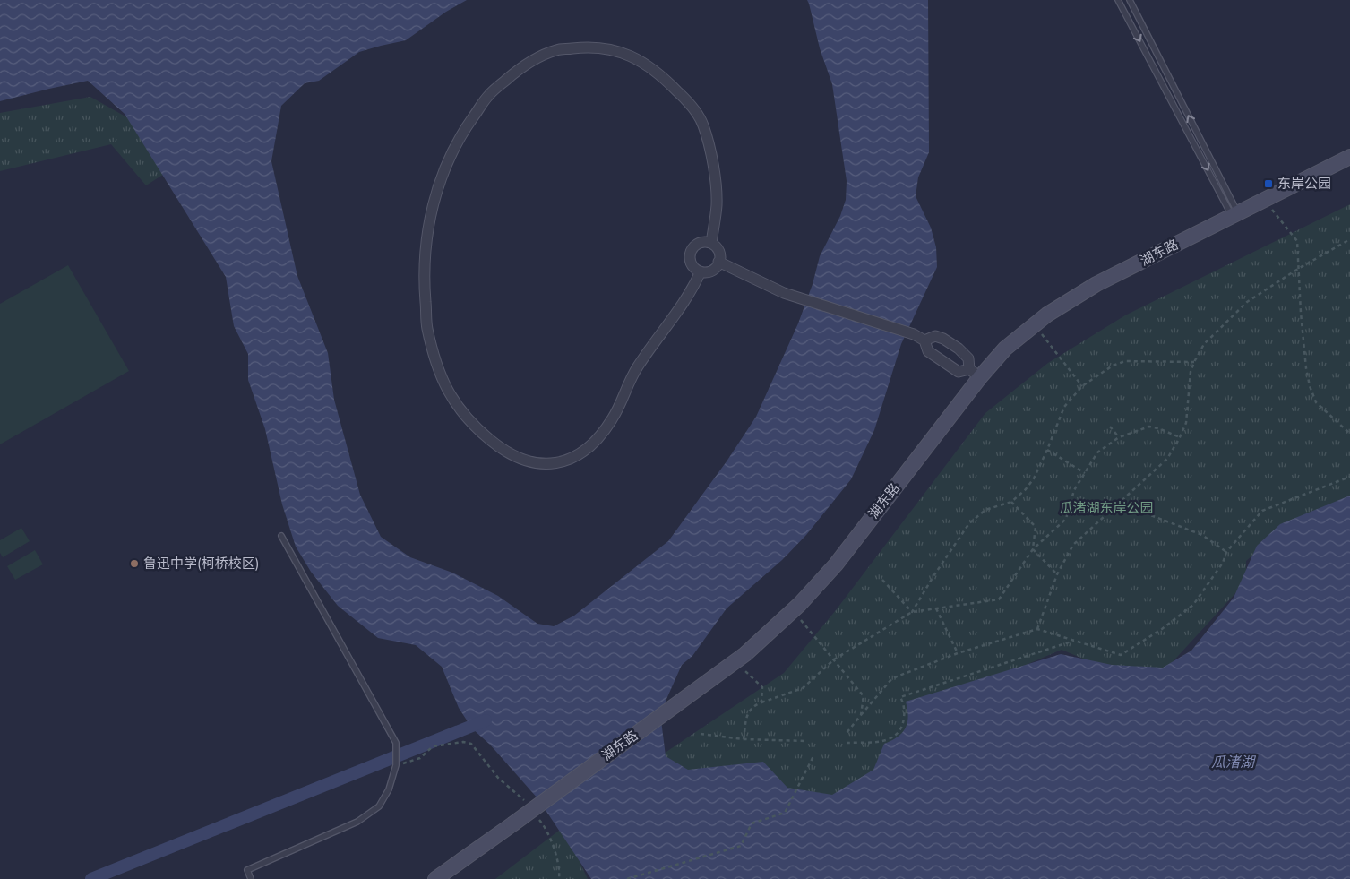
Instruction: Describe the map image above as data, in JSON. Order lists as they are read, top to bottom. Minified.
{"streets":{"street":["湖东路"]},"water":["瓜渚湖"],"parks":["瓜渚湖东岸公园"],"places":{"transit":["东岸公园"],"other":["鲁迅中学(柯桥校区)"]}}
